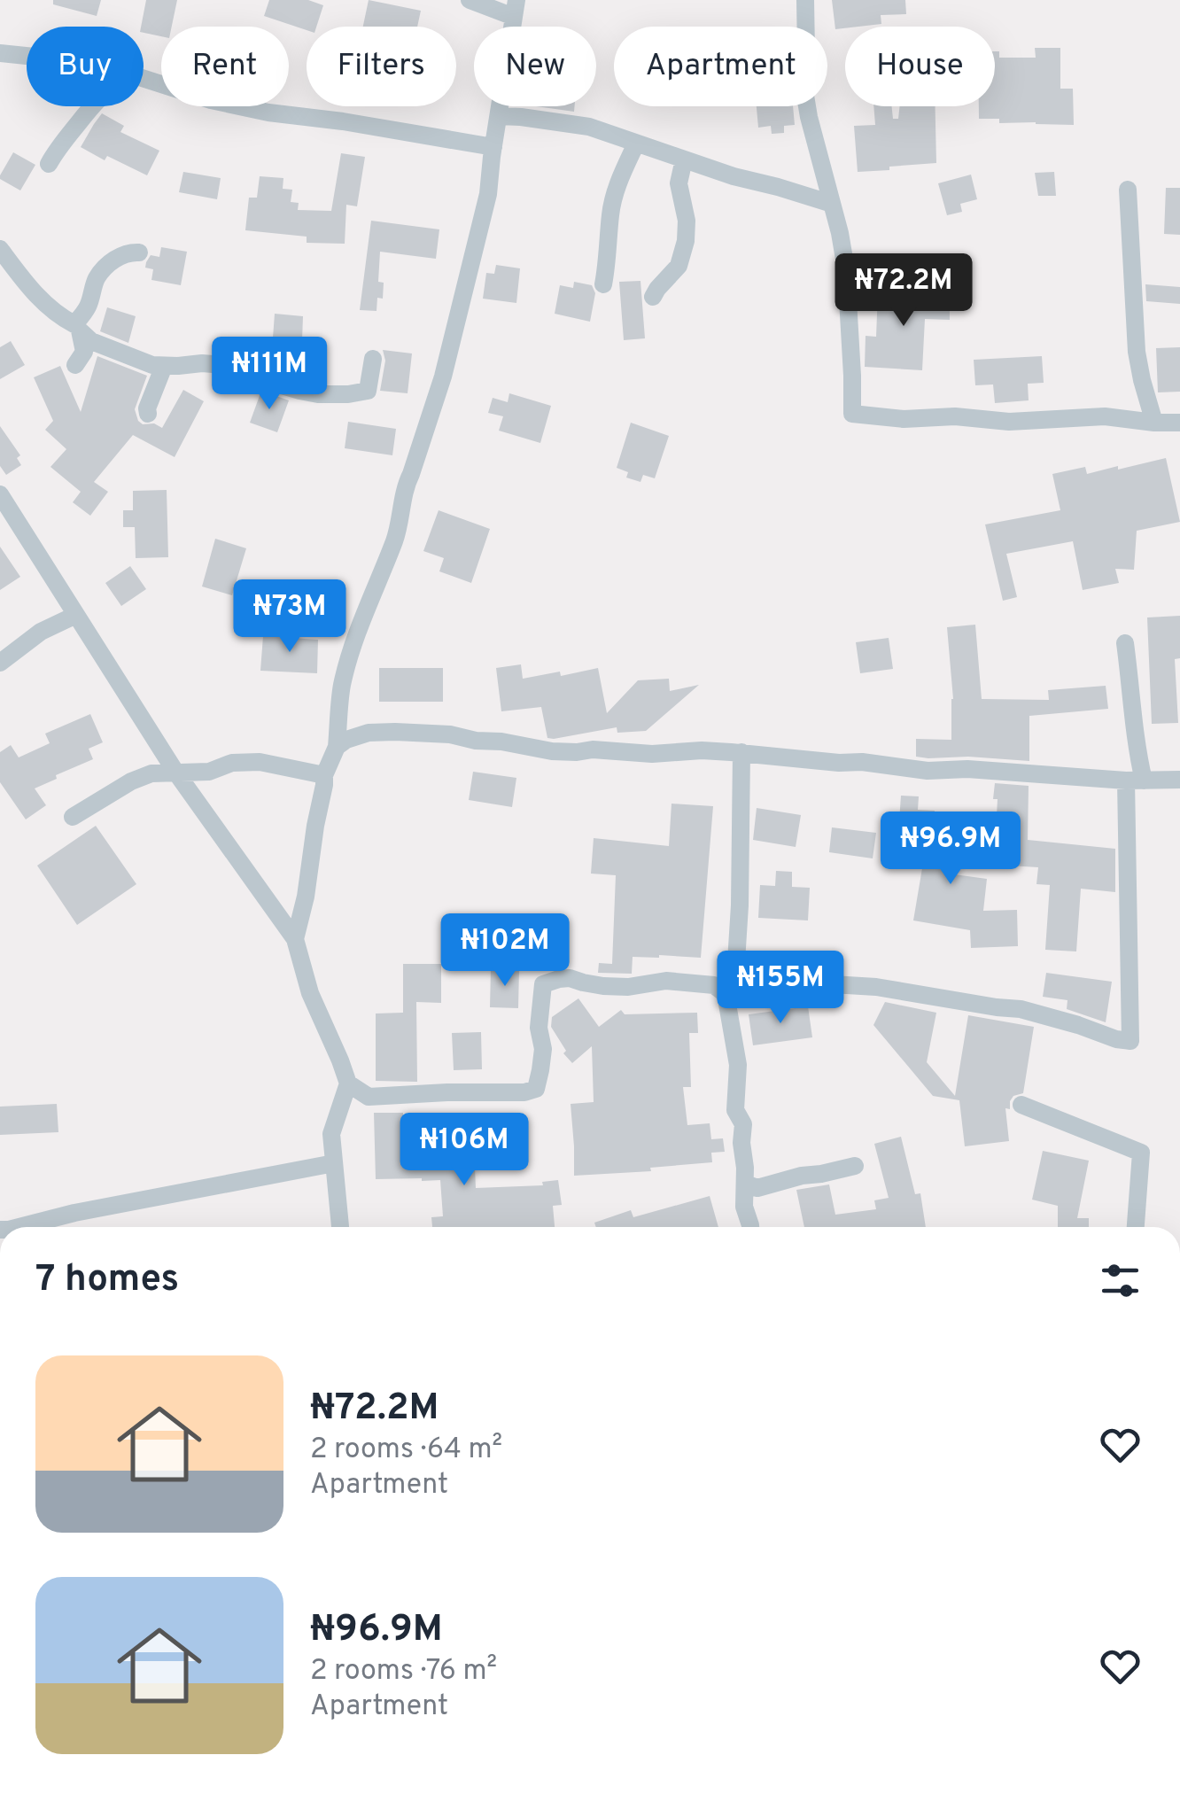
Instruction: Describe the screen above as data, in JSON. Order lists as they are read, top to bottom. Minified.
{"page":{"chip":["Buy","Rent","Filters","New","Apartment","House"],"price":["₦72.2M","₦111M","₦73M","₦96.9M","₦102M","₦155M","₦106M"],"heading":"7 homes","list":[{"name":"₦72.2M","note":"2 rooms · 64 m² · Apartment"},{"name":"₦96.9M","note":"2 rooms · 76 m² · Apartment"}]}}
